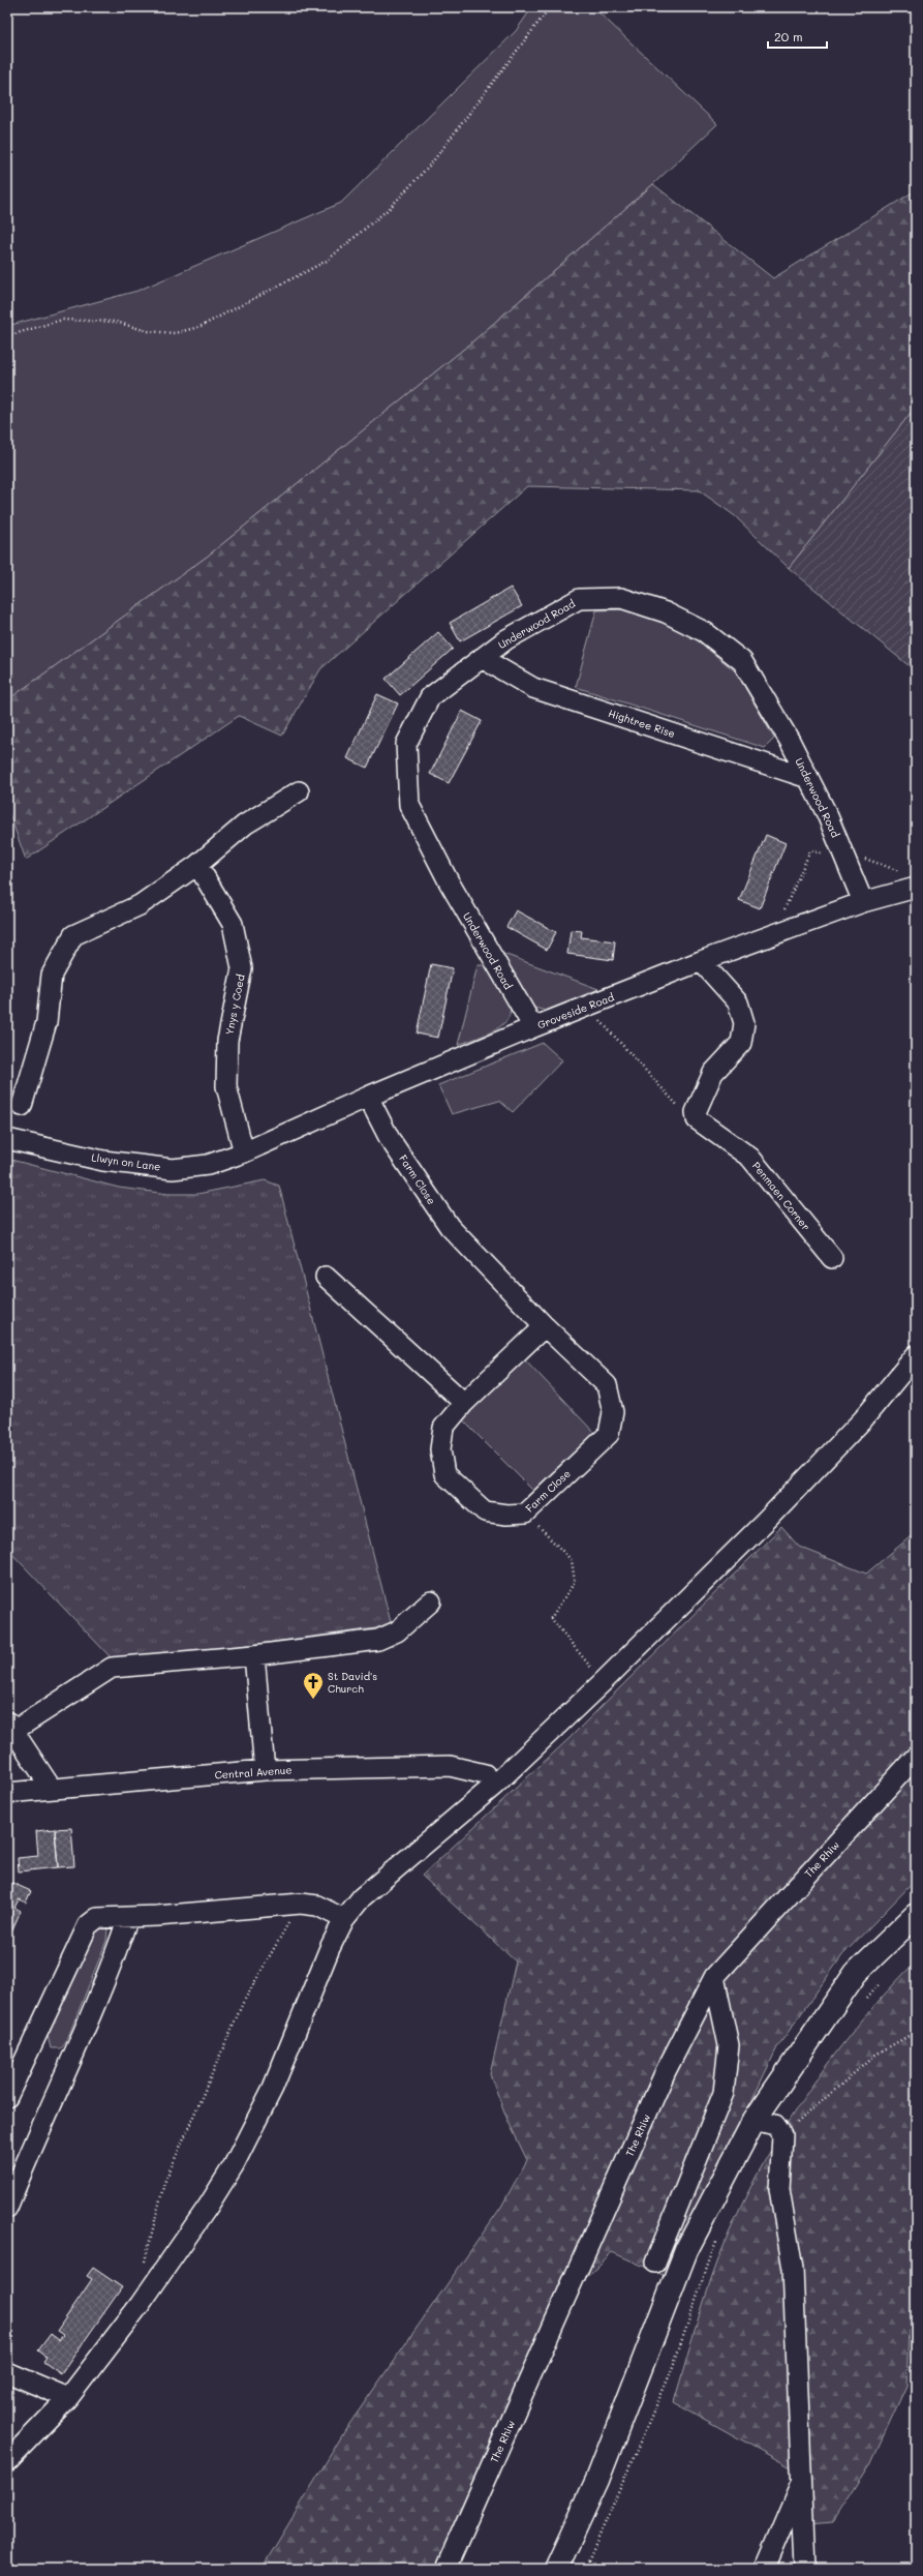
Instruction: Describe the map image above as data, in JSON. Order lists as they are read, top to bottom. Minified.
{"streets":{"street":["Underwood Road","Hightree Rise","Ynys y Coed","Groveside Road","Llwyn on Lane","Farm Close","Penmaen Corner","Central Avenue","The Rhiw"]},"crossings":[["Underwood Road","Hightree Rise"],["Underwood Road","Groveside Road"],["Ynys y Coed","Groveside Road"],["Ynys y Coed","Llwyn on Lane"],["Groveside Road","Llwyn on Lane"],["Groveside Road","Farm Close"]],"places":{"church":["St David's Church"]},"scale_bar":"20 m"}
